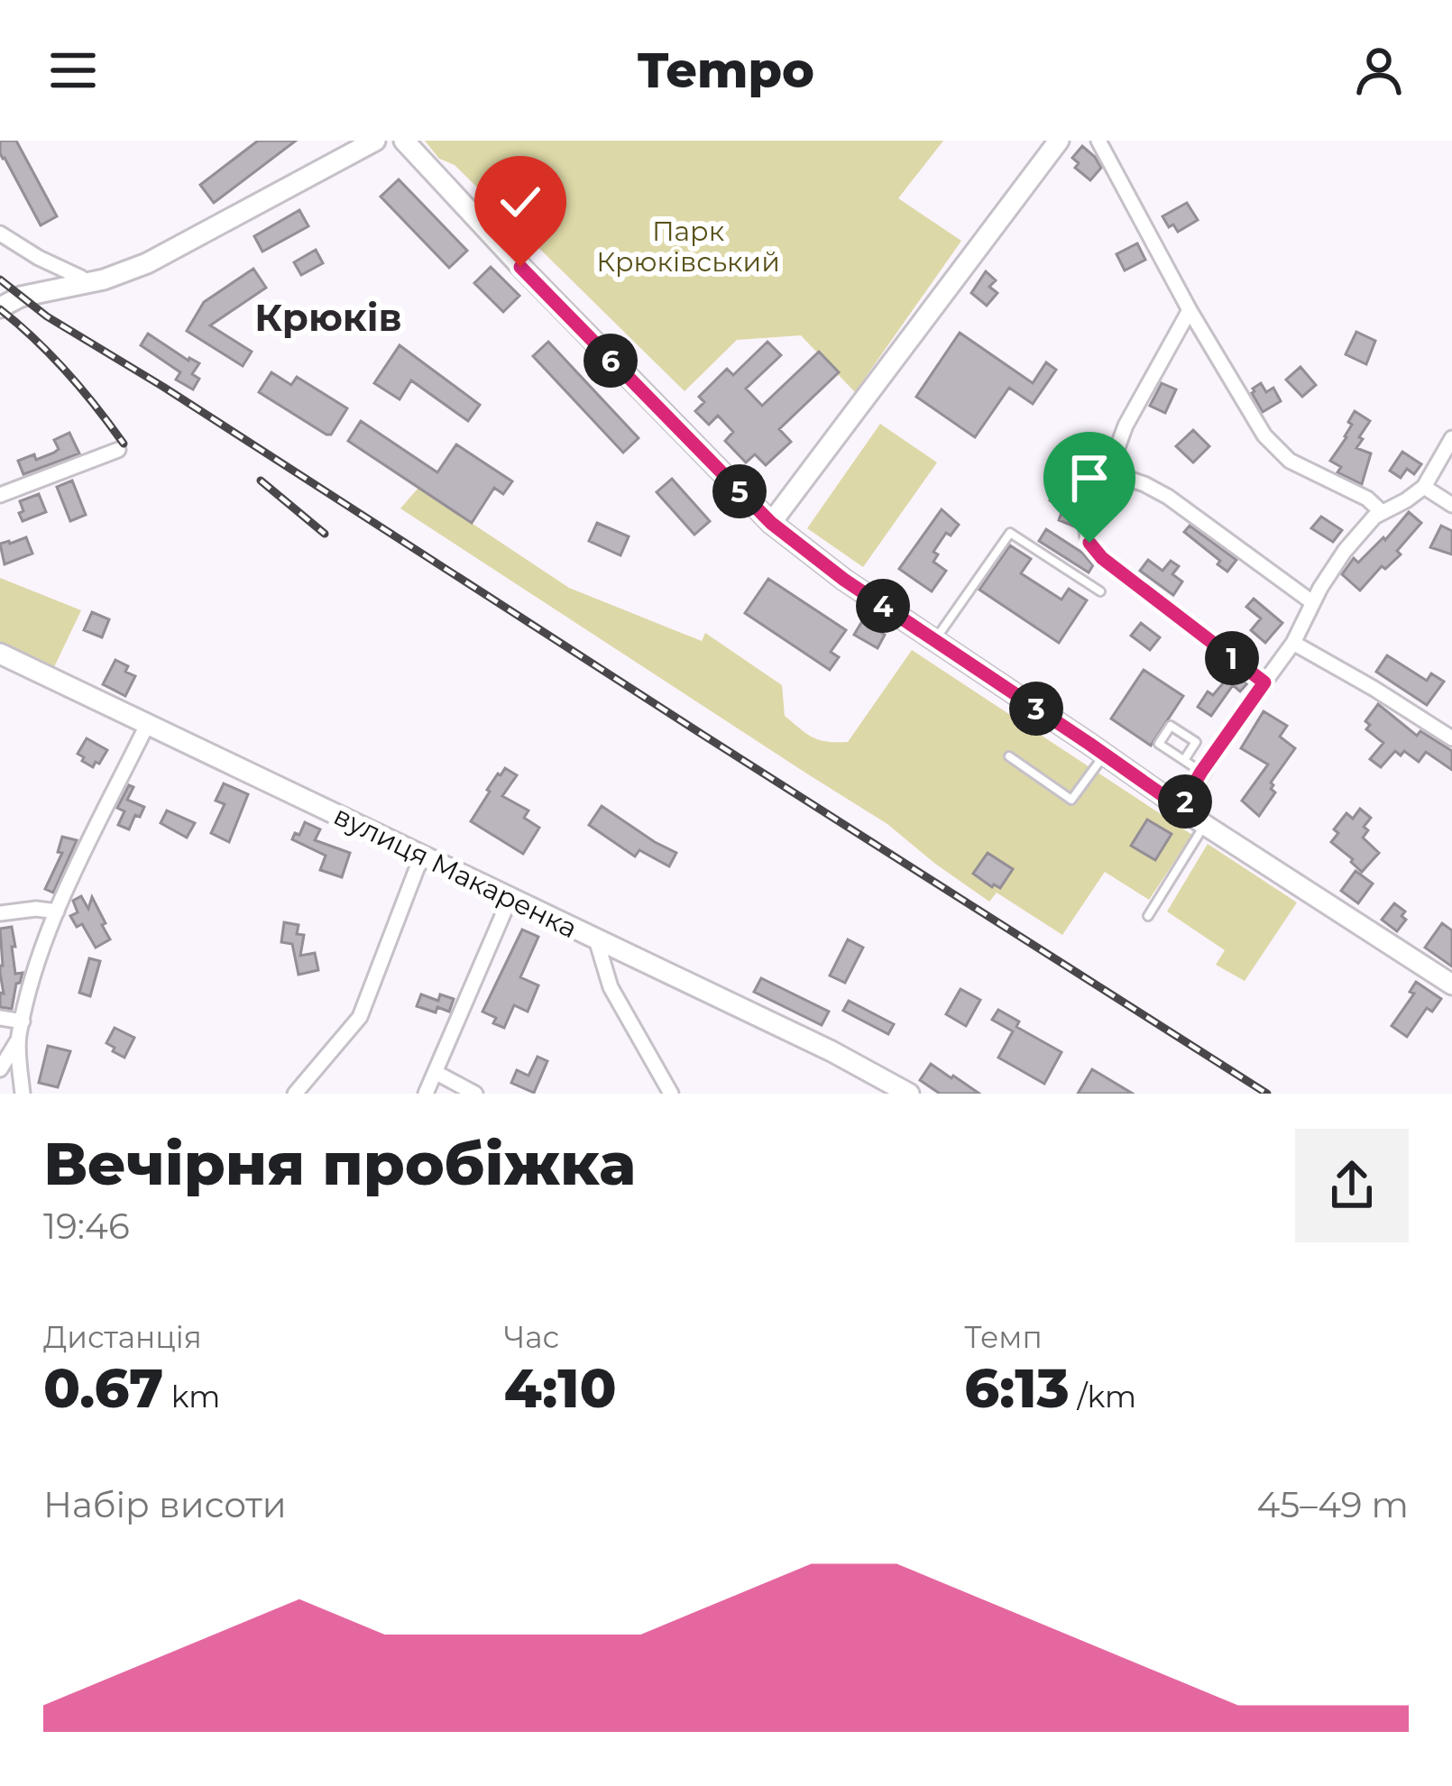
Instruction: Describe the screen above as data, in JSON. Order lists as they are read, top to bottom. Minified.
{"streets":{"main road":["вулиця Макаренка"]},"districts":["Крюків"],"parks":["Парк Крюківський"],"page":{"header":"Tempo","pins":["6","5","4","1","3","2"],"heading":["Вечірня пробіжка","19:46"],"stats":[["Дистанція","0.67 km"],["Час","4:10"],["Темп","6:13 /km"]],"chart":["Набір висоти","45–49 m"]}}
